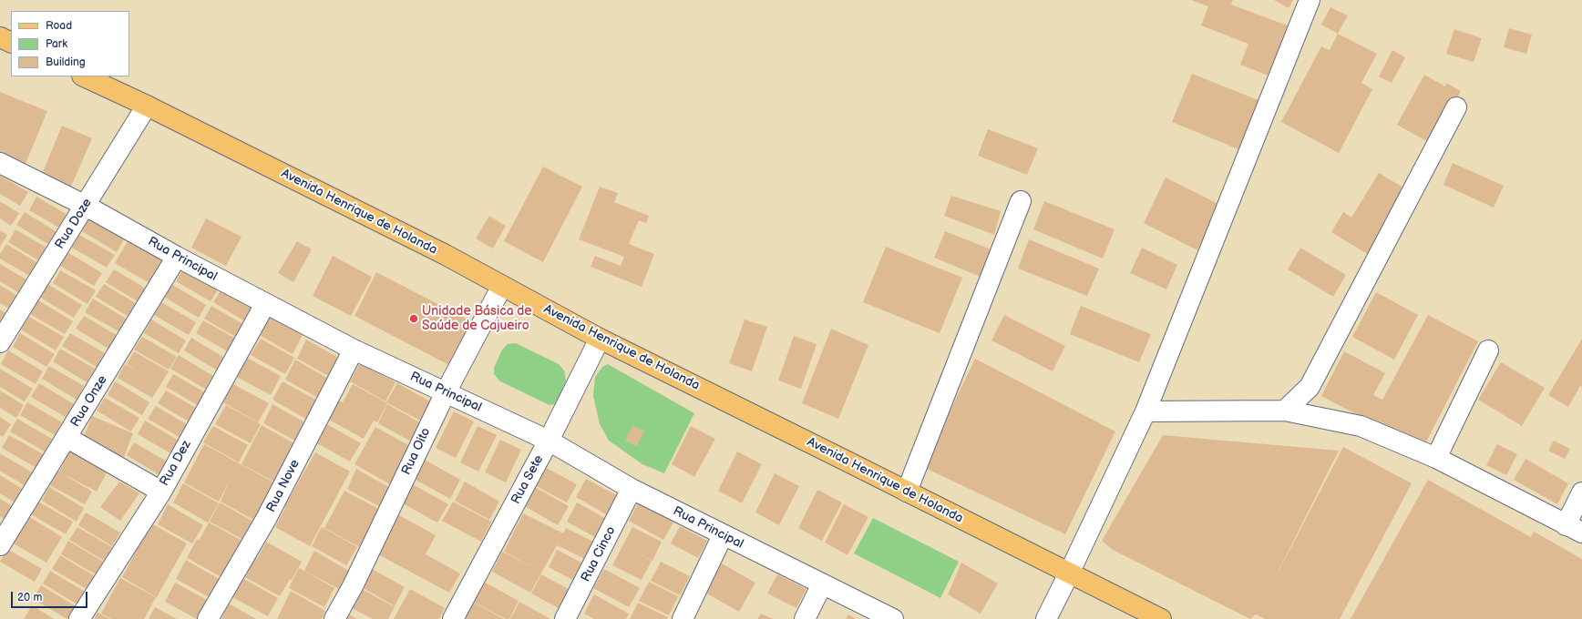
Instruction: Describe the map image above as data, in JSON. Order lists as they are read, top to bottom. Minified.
{"streets":{"main road":["Avenida Henrique de Holanda"],"street":["Rua Doze","Rua Principal","Rua Onze","Rua Oito","Rua Dez","Rua Sete","Rua Nove","Rua Cinco"]},"crossings":[["Avenida Henrique de Holanda","Rua Doze"],["Avenida Henrique de Holanda","Rua Oito"],["Avenida Henrique de Holanda","Rua Sete"],["Rua Doze","Rua Principal"],["Rua Principal","Rua Onze"],["Rua Principal","Rua Oito"],["Rua Principal","Rua Dez"],["Rua Principal","Rua Sete"],["Rua Principal","Rua Nove"],["Rua Principal","Rua Cinco"]],"places":["Unidade Básica de Saúde de Cajueiro"],"legend":["Road","Park","Building"],"scale_bar":"20 m"}
